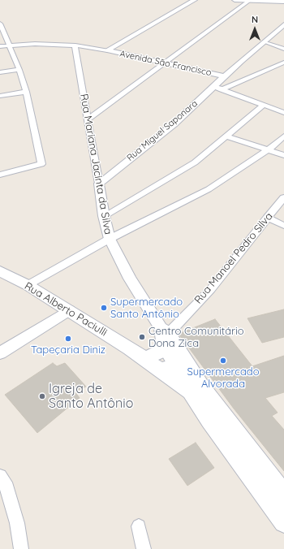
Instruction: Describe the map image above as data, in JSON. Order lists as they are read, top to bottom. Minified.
{"streets":{"main road":["Rua Alberto Paciulli"],"street":["Avenida São Francisco","Rua Miguel Saponara","Rua Mariana Jacinta da Silva","Rua Manoel Pedro Silva"]},"crossings":[["Avenida São Francisco","Rua Miguel Saponara"],["Rua Miguel Saponara","Rua Mariana Jacinta da Silva"],["Rua Mariana Jacinta da Silva","Rua Manoel Pedro Silva"],["Rua Mariana Jacinta da Silva","Rua Alberto Paciulli"]],"places":["Supermercado Santo Antônio","Centro Comunitário Dona Zica","Tapeçaria Diniz","Supermercado Alvorada","Igreja de Santo Antônio"],"north":"top"}
